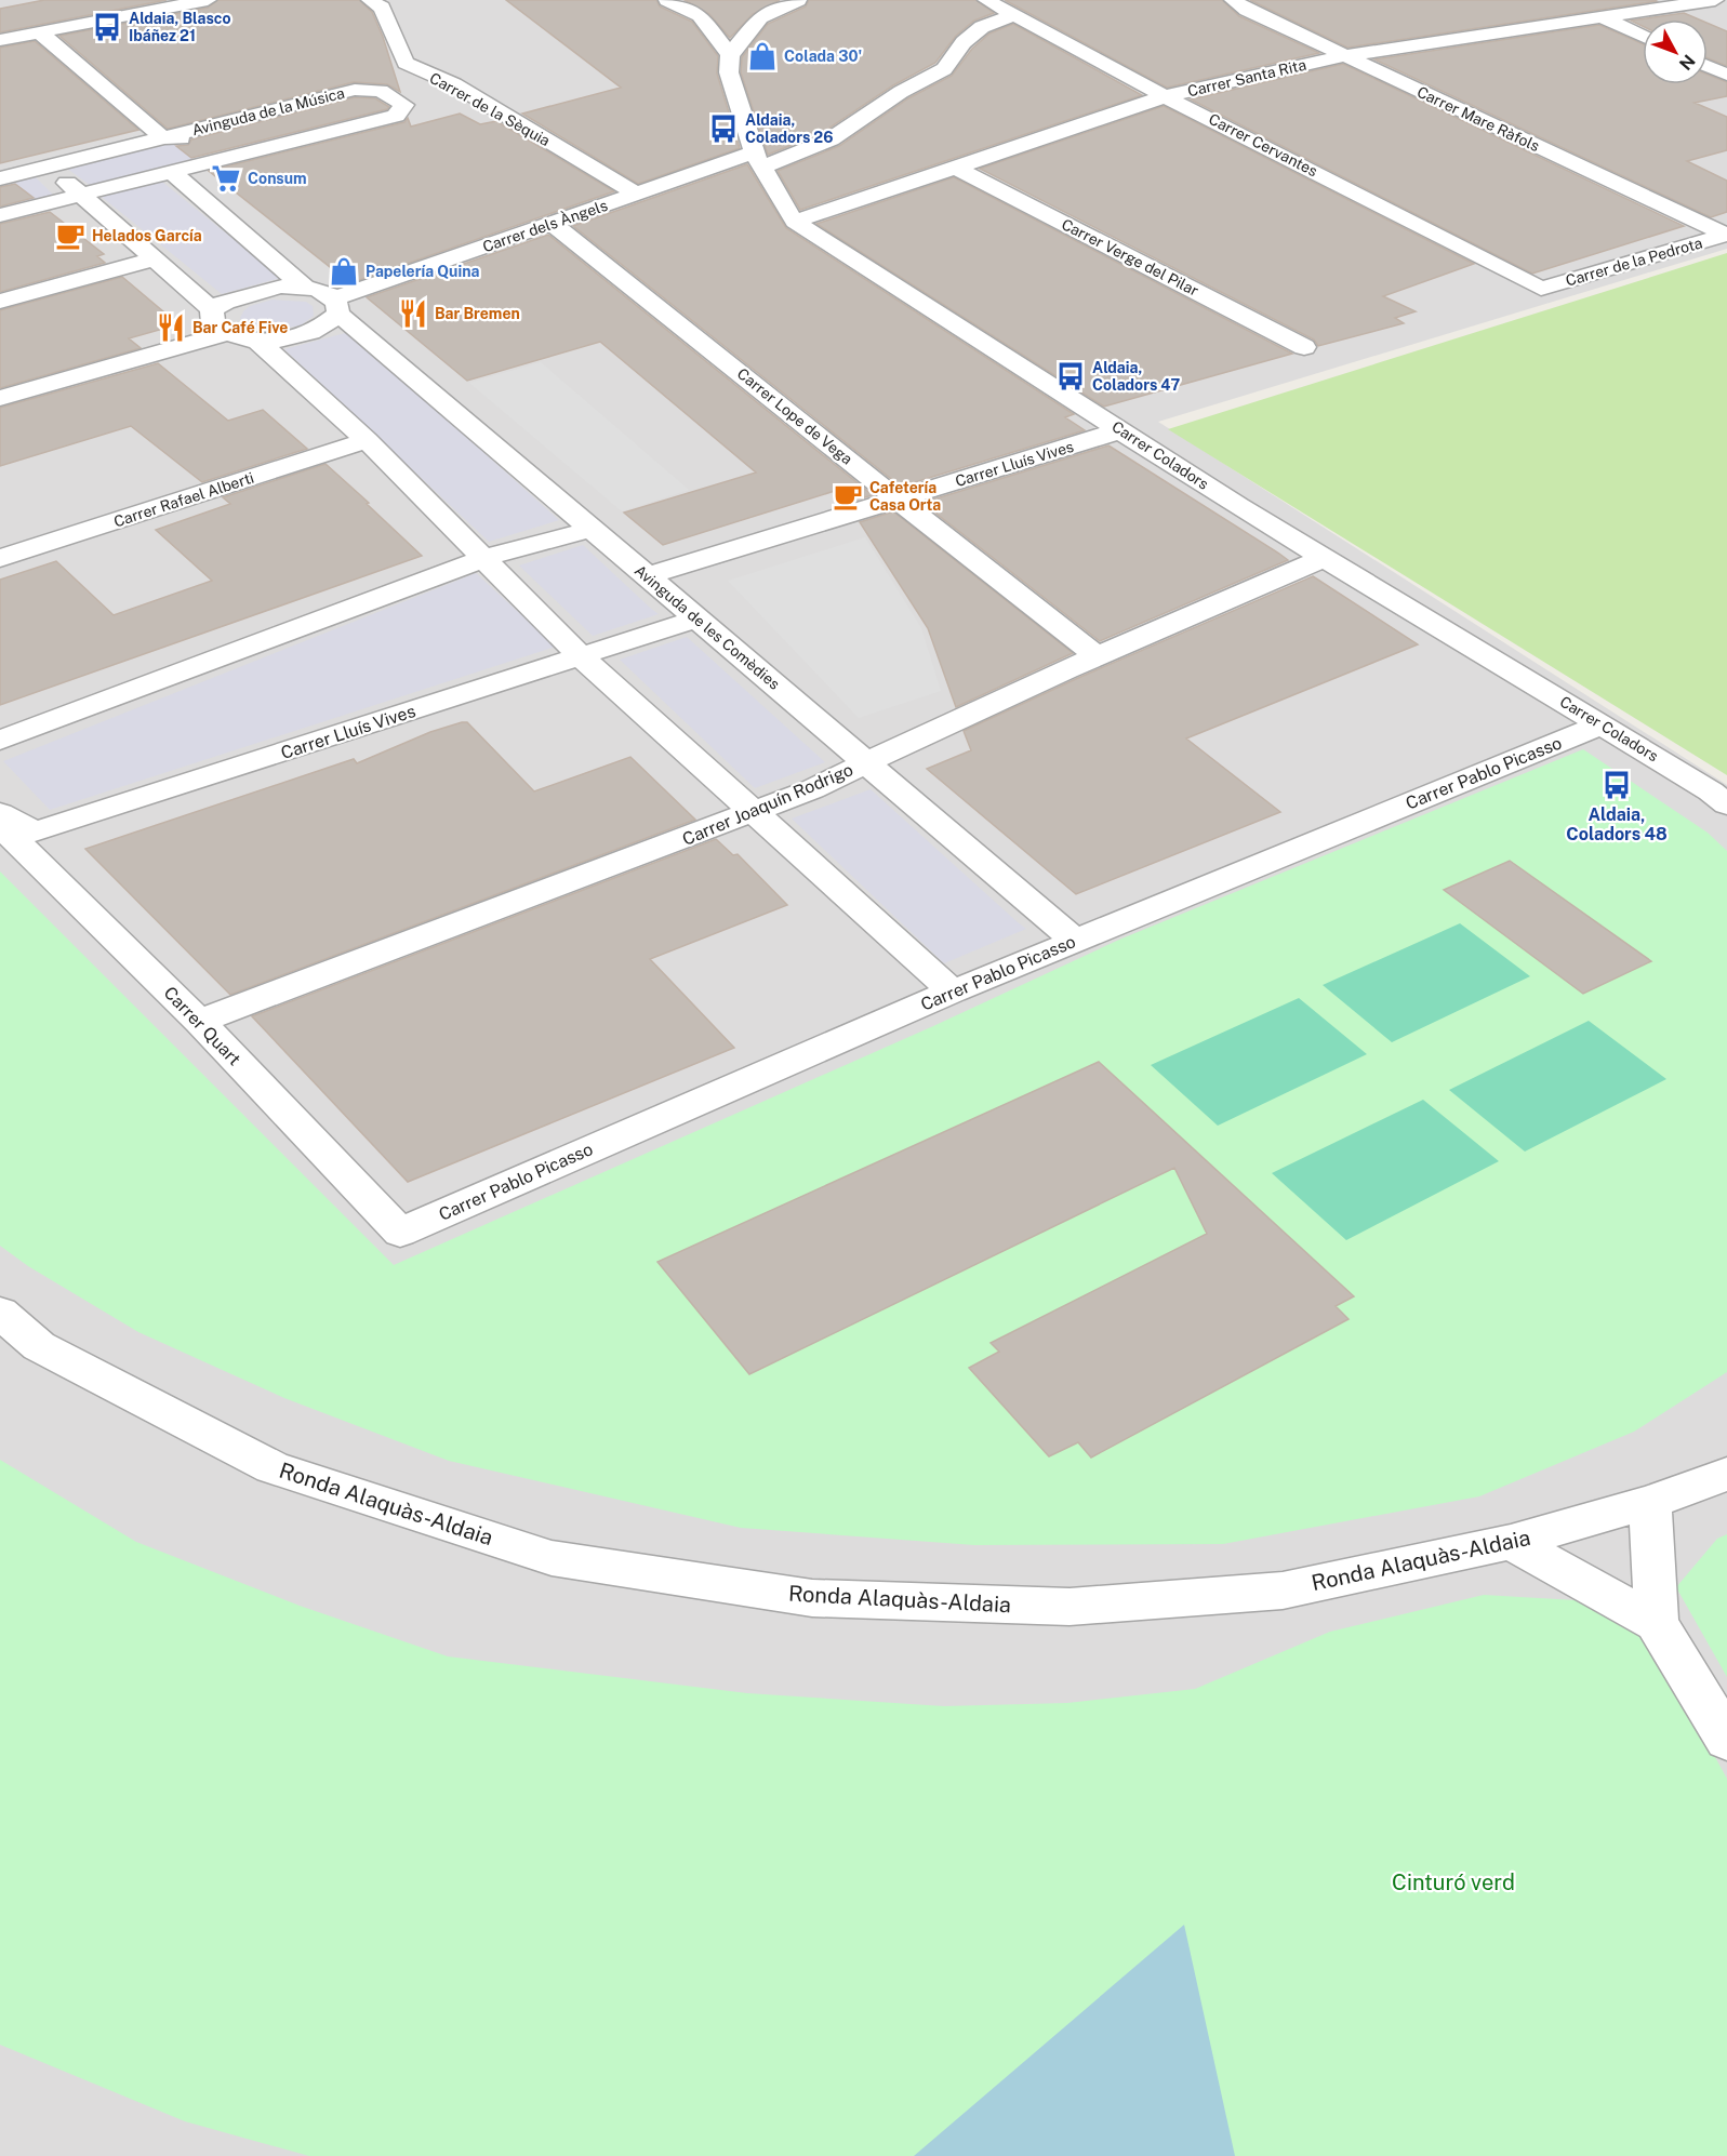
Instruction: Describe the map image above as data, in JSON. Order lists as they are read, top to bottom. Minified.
{"streets":{"street":["Carrer Santa Rita","Carrer de la Sèquia","Avinguda de la Música","Carrer Mare Ràfols","Carrer Cervantes","Carrer dels Àngels","Carrer Verge del Pilar","Carrer de la Pedrota","Carrer Lope de Vega","Carrer Coladors","Carrer Lluís Vives","Carrer Rafael Alberti","Avinguda de les Comèdies","Carrer Pablo Picasso","Carrer Joaquín Rodrigo","Carrer Quart","Ronda Alaquàs-Aldaia"]},"crossings":[["Carrer Santa Rita","Carrer Mare Ràfols"],["Carrer Santa Rita","Carrer Cervantes"],["Carrer Santa Rita","Carrer Verge del Pilar"],["Carrer Santa Rita","Carrer Coladors"],["Carrer de la Sèquia","Carrer dels Àngels"],["Carrer Mare Ràfols","Carrer de la Pedrota"],["Carrer Cervantes","Carrer dels Àngels"],["Carrer Cervantes","Carrer de la Pedrota"],["Carrer dels Àngels","Carrer Lope de Vega"],["Carrer dels Àngels","Carrer Coladors"],["Carrer dels Àngels","Avinguda de les Comèdies"],["Carrer Lope de Vega","Carrer Lluís Vives"],["Carrer Lope de Vega","Carrer Joaquín Rodrigo"],["Carrer Coladors","Carrer Lluís Vives"],["Carrer Coladors","Carrer Pablo Picasso"],["Carrer Coladors","Carrer Joaquín Rodrigo"],["Carrer Lluís Vives","Avinguda de les Comèdies"],["Avinguda de les Comèdies","Carrer Pablo Picasso"],["Avinguda de les Comèdies","Carrer Joaquín Rodrigo"],["Carrer Pablo Picasso","Carrer Quart"],["Carrer Joaquín Rodrigo","Carrer Quart"]],"parks":["Cinturó verd"],"places":{"bus stop":["Aldaia, Blasco Ibáñez 21","Aldaia, Coladors 26","Aldaia, Coladors 47","Aldaia, Coladors 48"],"shop":["Colada 30'","Papelería Quina"],"supermarket":["Consum"],"cafe":["Helados García","Cafetería Casa Orta"],"restaurant":["Bar Bremen","Bar Café Five"]},"north":"bottom right"}
